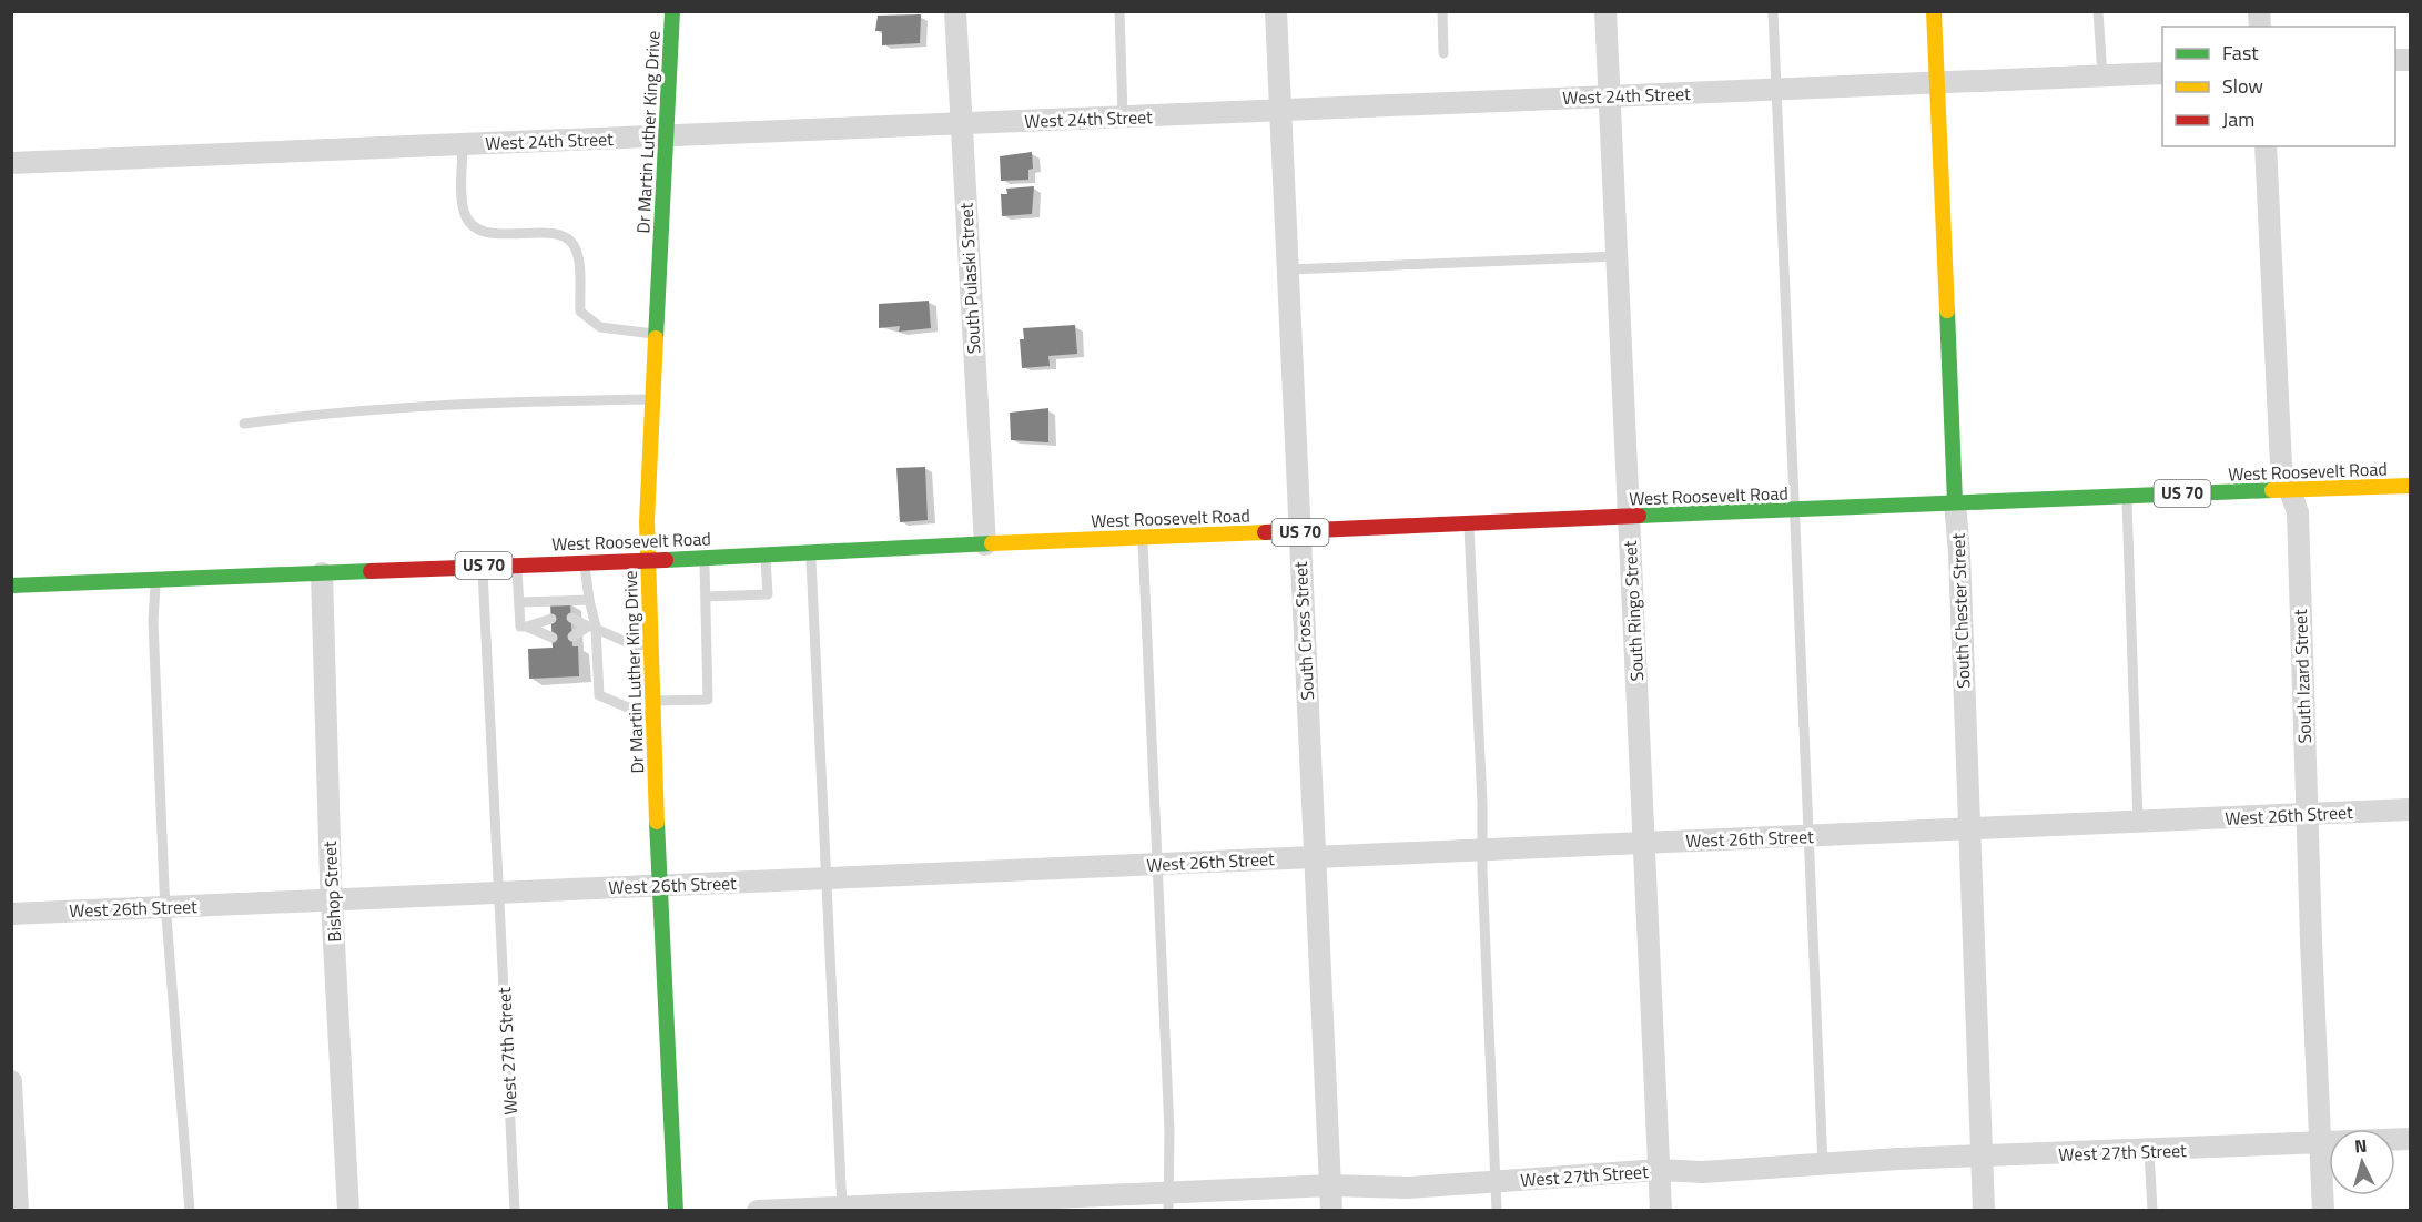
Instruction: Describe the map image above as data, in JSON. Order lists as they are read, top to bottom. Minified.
{"streets":{"main road":["Dr Martin Luther King Drive","West Roosevelt Road","US 70","South Chester Street"],"street":["West 24th Street","South Pulaski Street","South Ringo Street","South Cross Street","South Izard Street","West 26th Street","Bishop Street","West 27th Street"]},"crossings":[["West 24th Street","Dr Martin Luther King Drive"],["West 24th Street","South Pulaski Street"],["West 24th Street","South Ringo Street"],["West 24th Street","South Chester Street"],["West 24th Street","South Cross Street"],["Dr Martin Luther King Drive","West Roosevelt Road"],["Dr Martin Luther King Drive","West 26th Street"],["South Pulaski Street","West Roosevelt Road"],["West Roosevelt Road","South Ringo Street"],["West Roosevelt Road","South Chester Street"],["West Roosevelt Road","South Cross Street"],["West Roosevelt Road","South Izard Street"],["West Roosevelt Road","Bishop Street"],["West Roosevelt Road","West 27th Street"],["South Ringo Street","West 26th Street"],["South Ringo Street","West 27th Street"],["South Chester Street","West 26th Street"],["South Chester Street","West 27th Street"],["South Cross Street","West 26th Street"],["South Cross Street","West 27th Street"],["South Izard Street","West 26th Street"],["South Izard Street","West 27th Street"],["West 26th Street","Bishop Street"],["West 26th Street","West 27th Street"]],"legend":["Fast","Slow","Jam"],"north":"top"}
